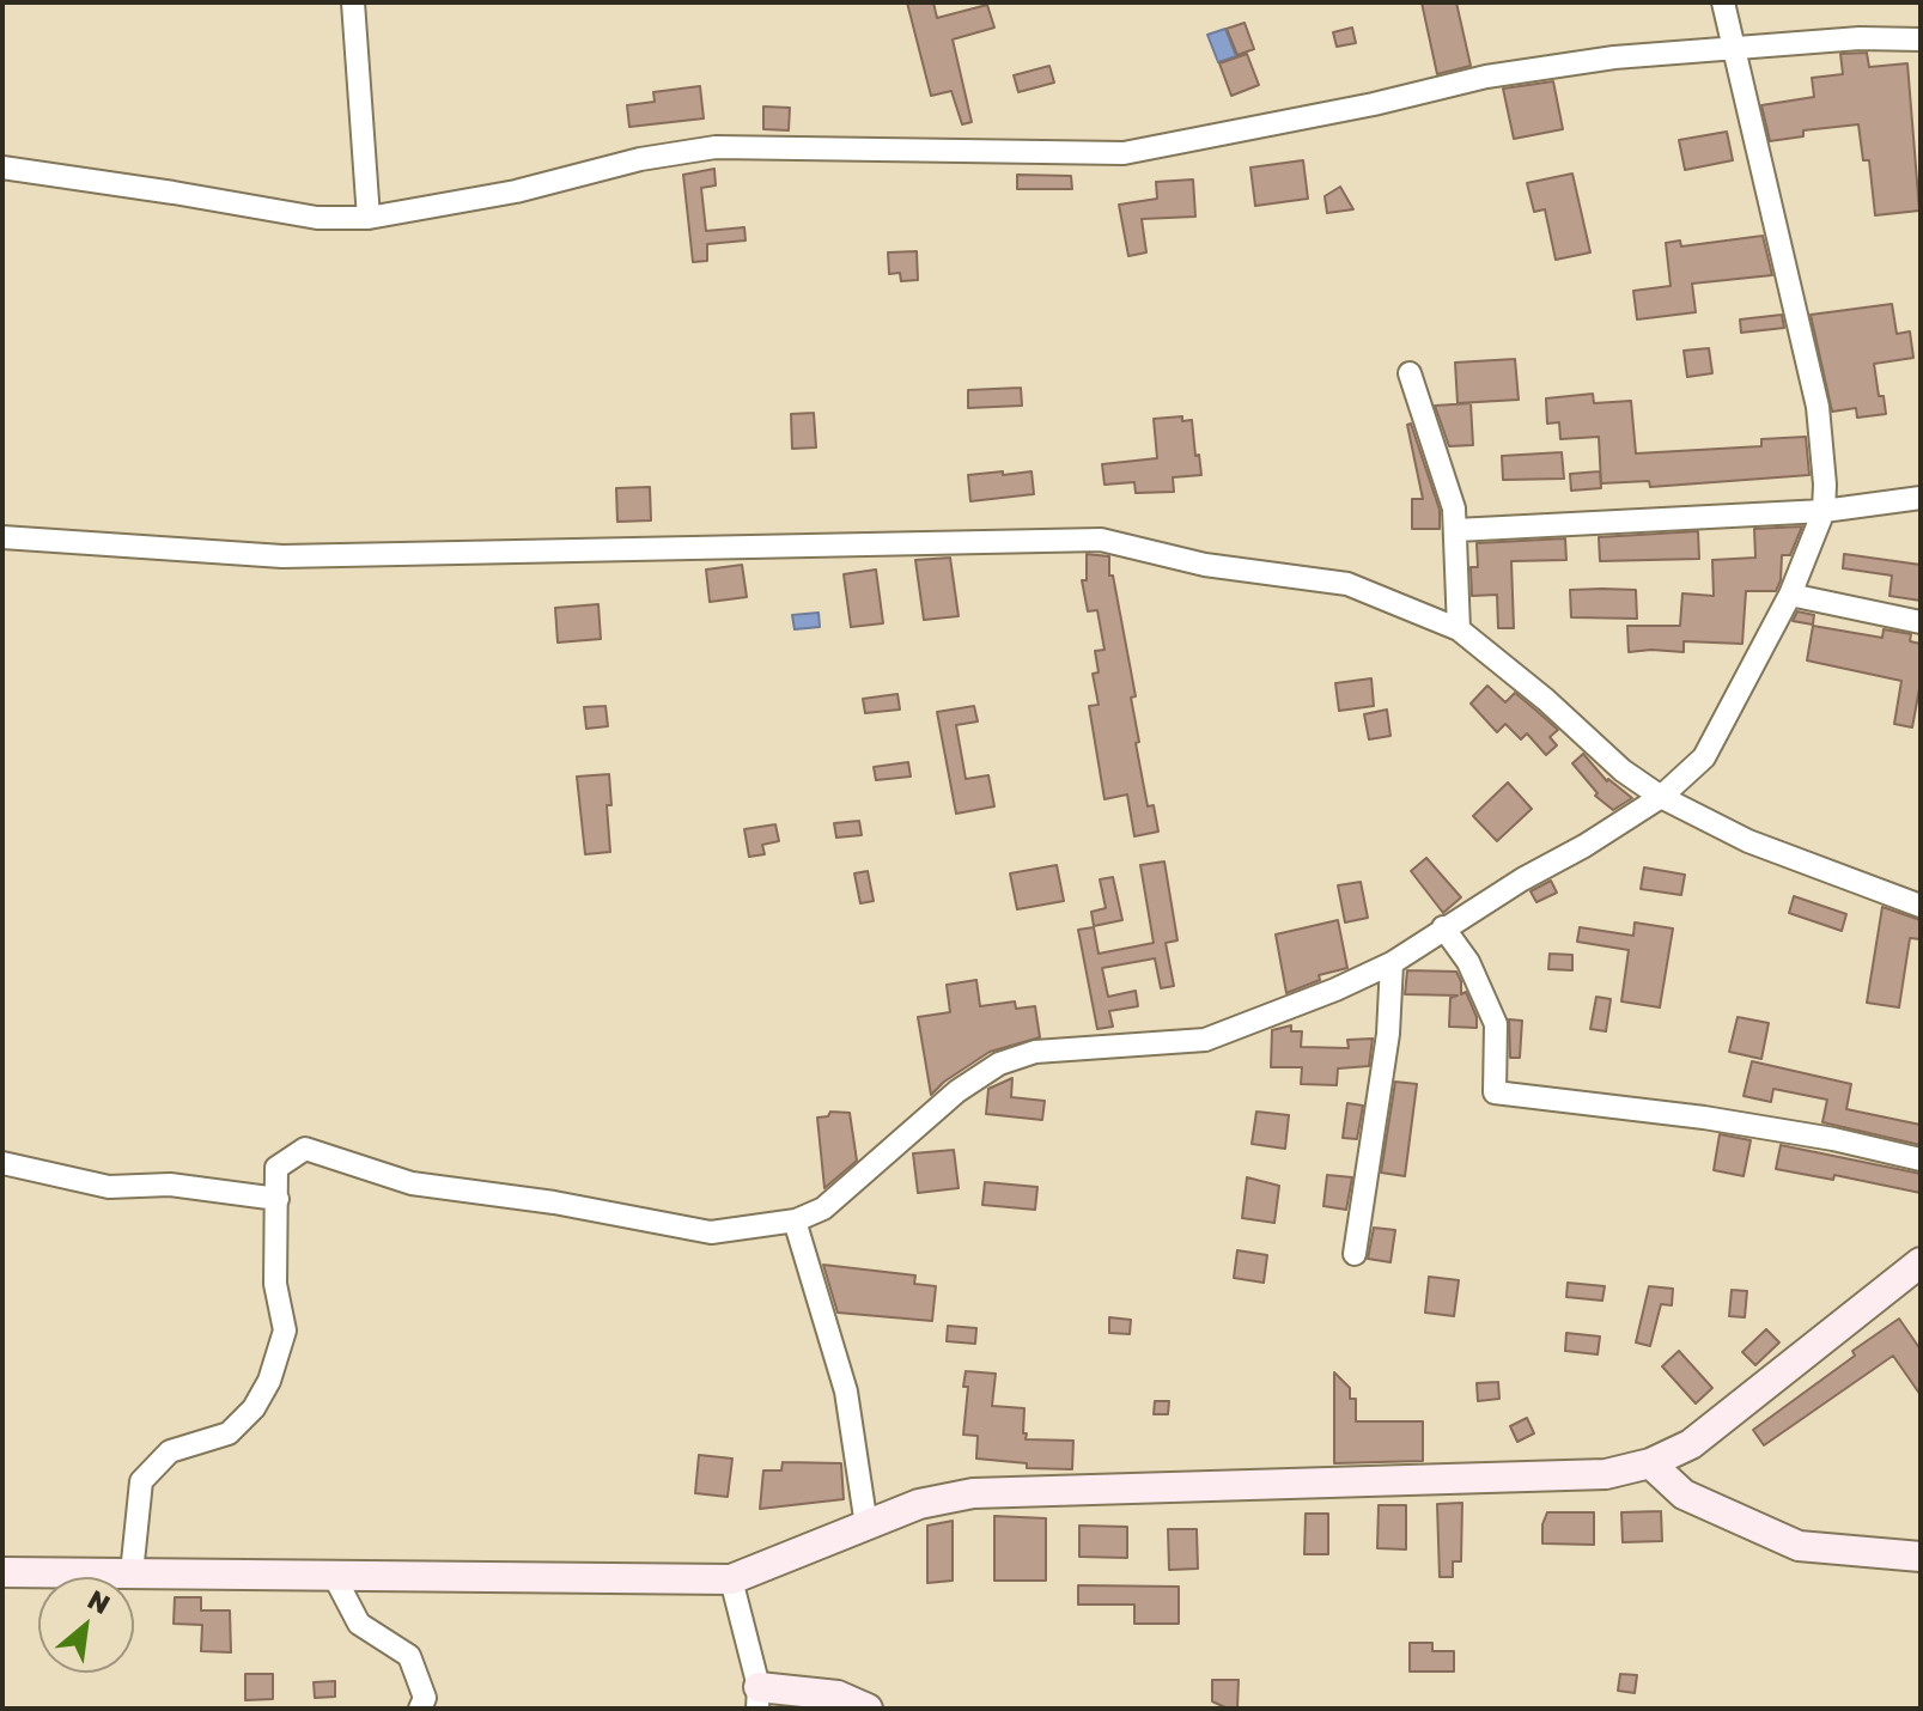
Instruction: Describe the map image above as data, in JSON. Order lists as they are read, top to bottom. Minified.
{"north":"top right"}
